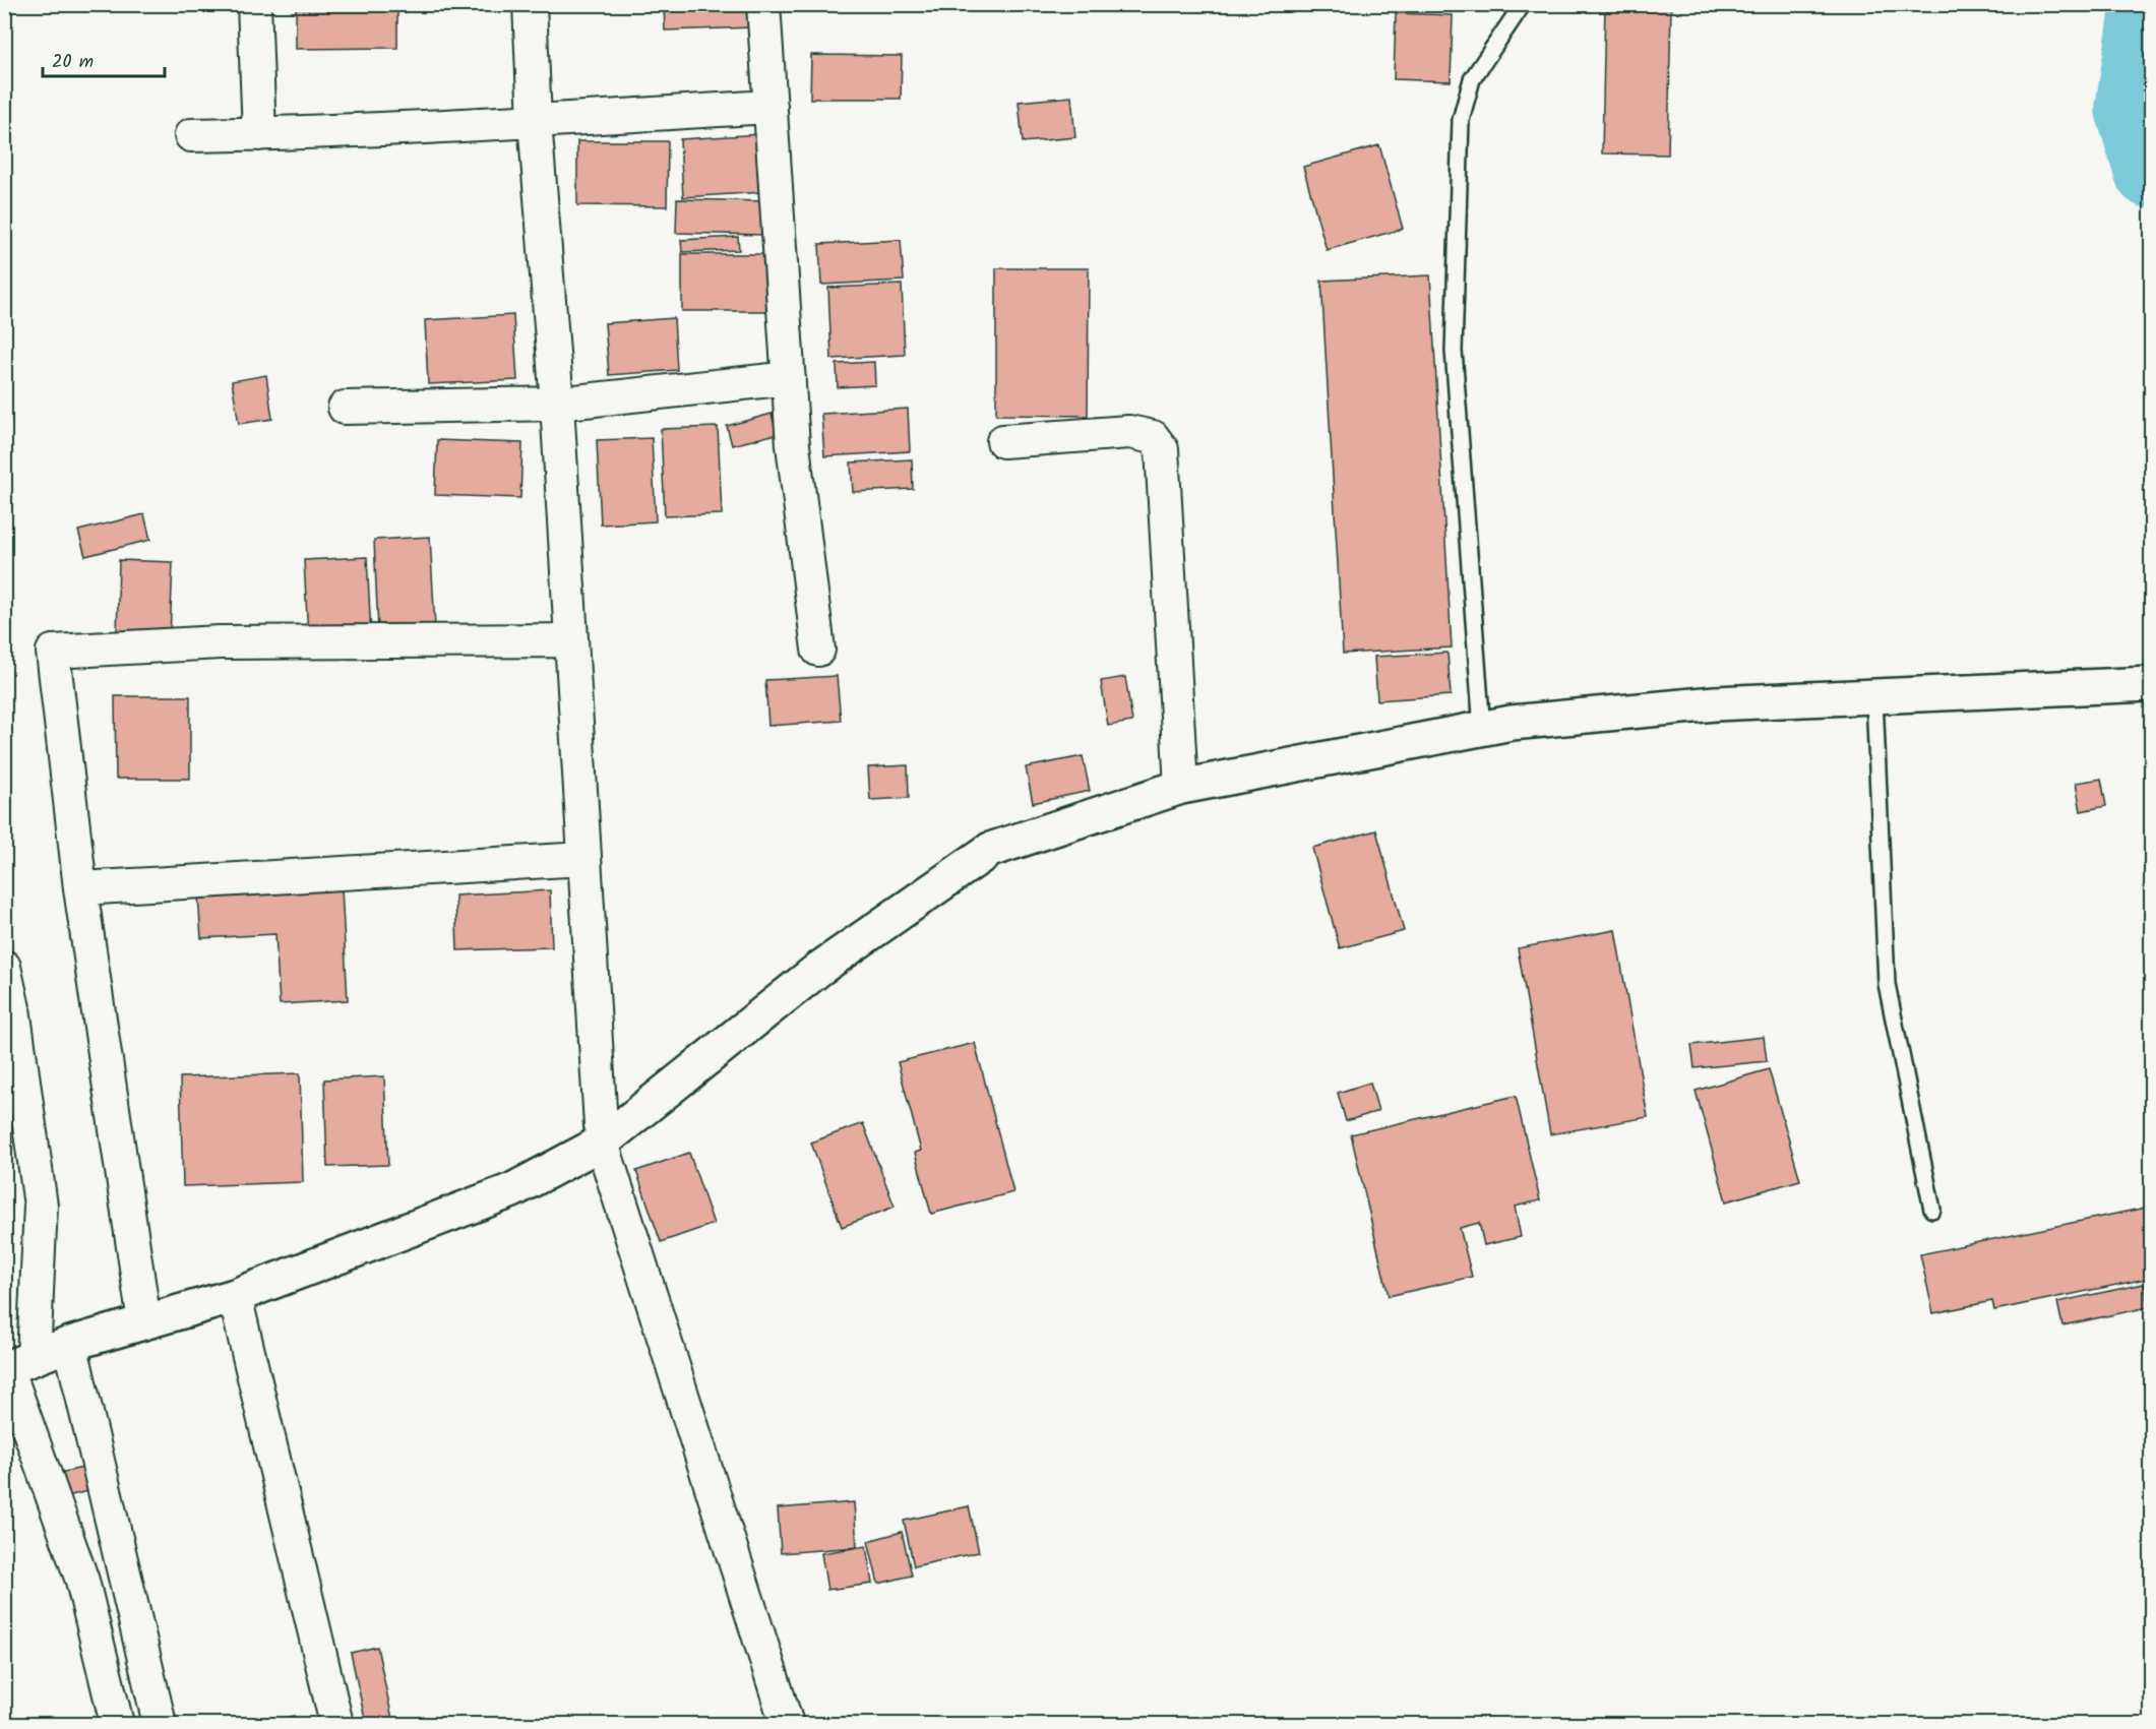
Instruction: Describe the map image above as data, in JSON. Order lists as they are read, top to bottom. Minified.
{"scale_bar":"20 m"}
